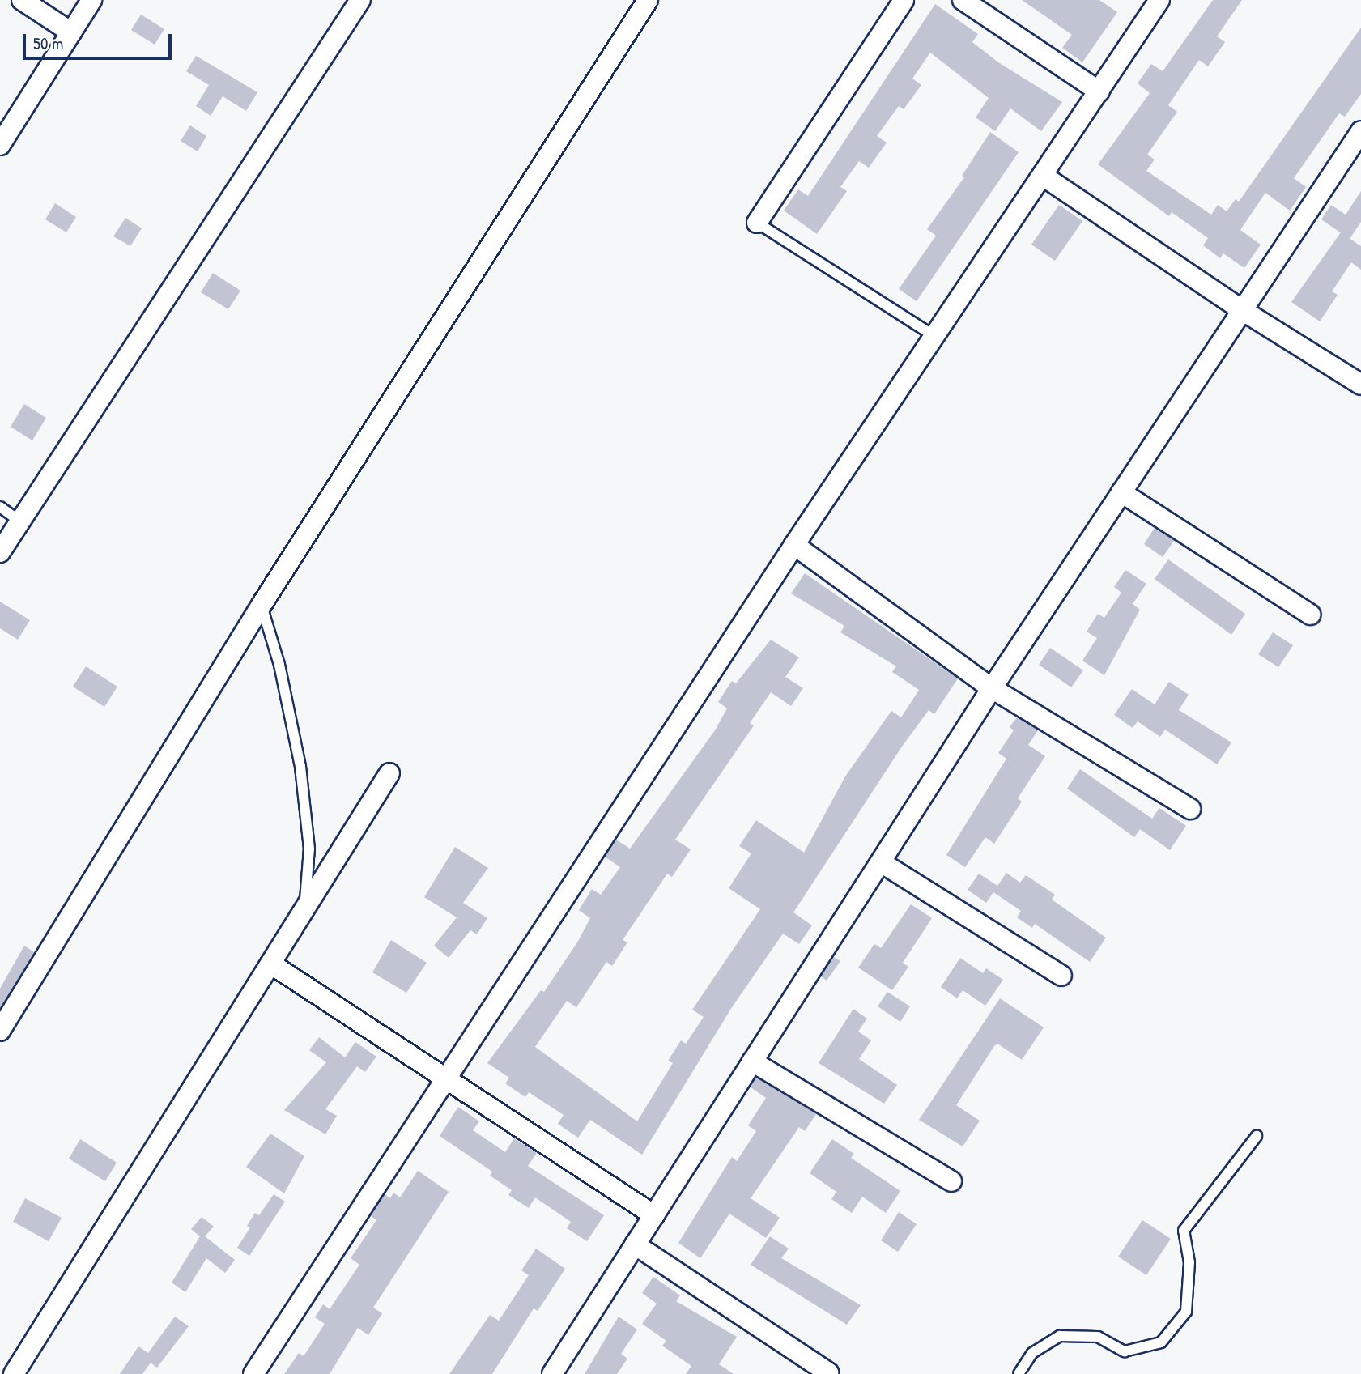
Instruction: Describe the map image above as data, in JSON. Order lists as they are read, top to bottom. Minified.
{"scale_bar":"50 m"}
